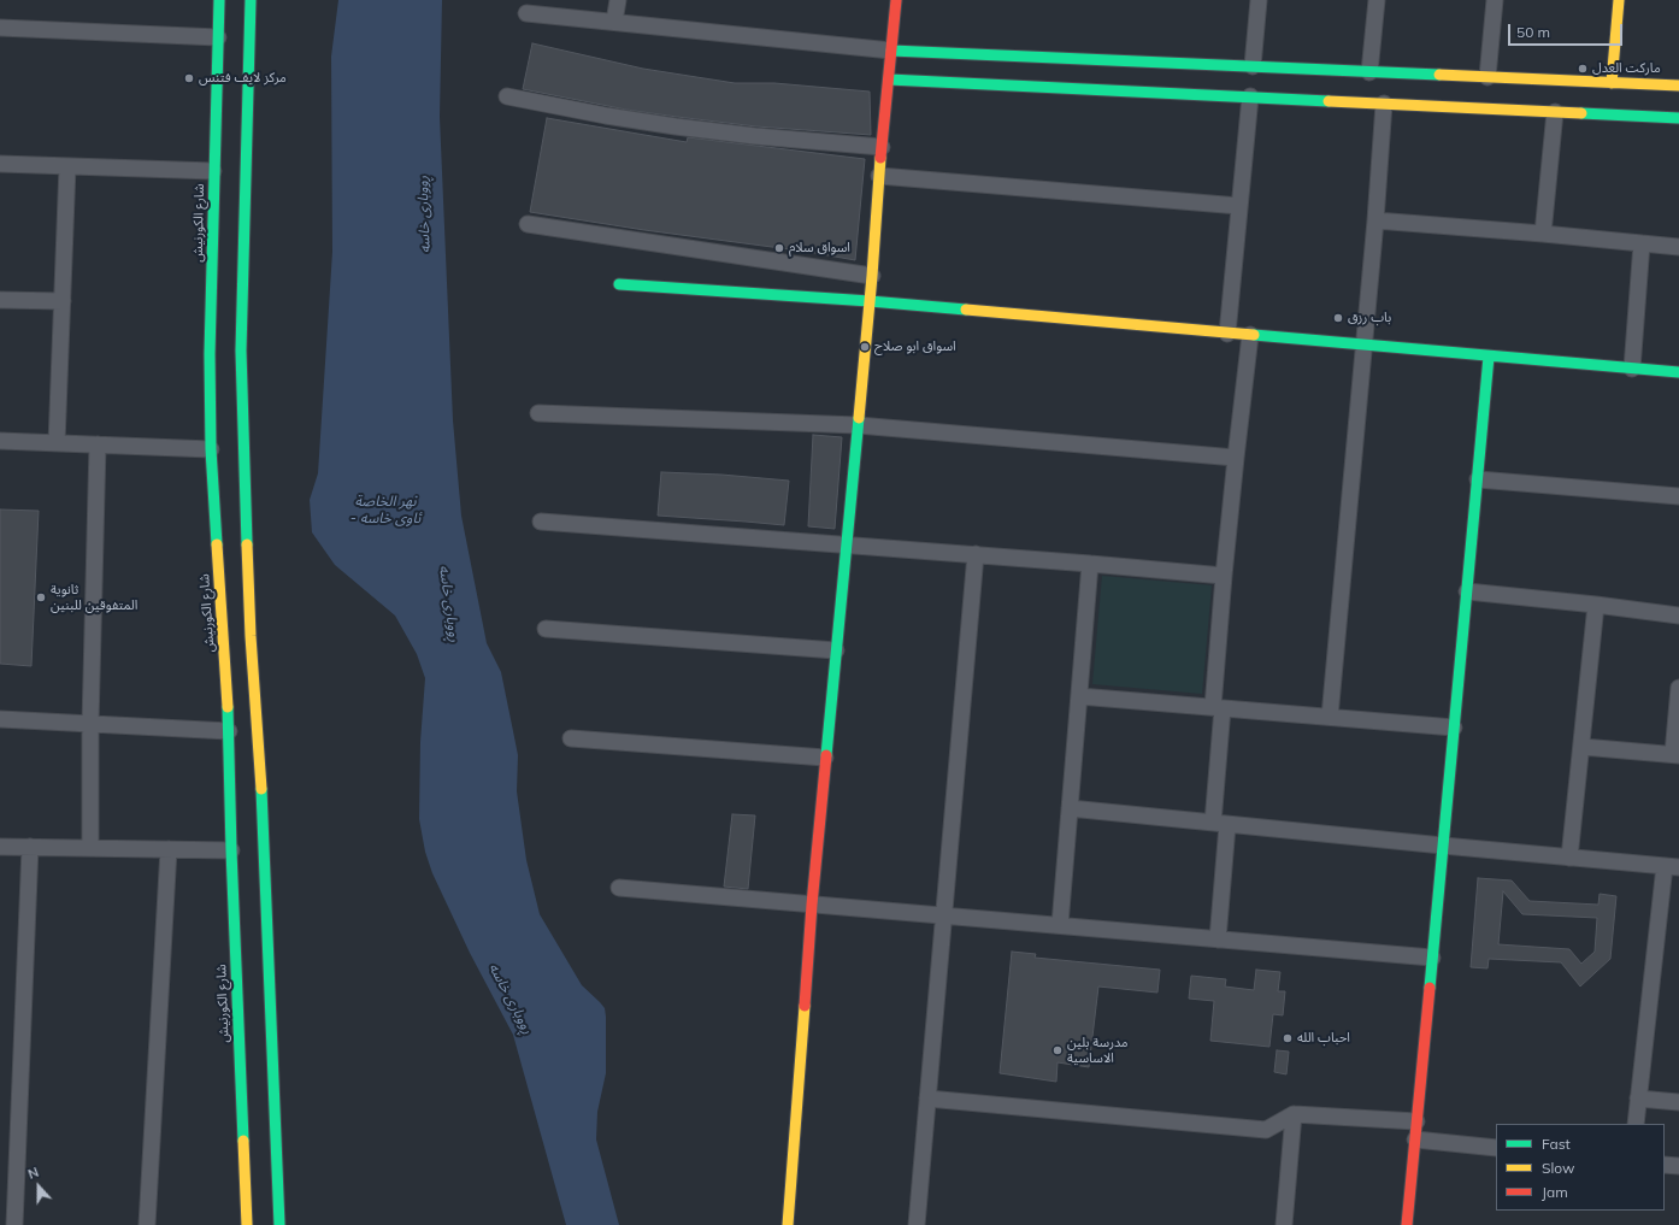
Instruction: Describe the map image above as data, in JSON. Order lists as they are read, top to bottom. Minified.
{"streets":{"street":["شارع الكورنيش"]},"water":["ڕووباری خاسە","نهر الخاصة - ئاوی خاسە"],"places":["ماركت العدل","مركز لايف فتنس","اسواق سلام","باب رزق","اسواق ابو صلاح","ثانوية المتفوقين للبنين","احباب الله","مدرسة بلين الاساسية"],"legend":["Fast","Slow","Jam"],"scale_bar":"50 m","north":"top"}
